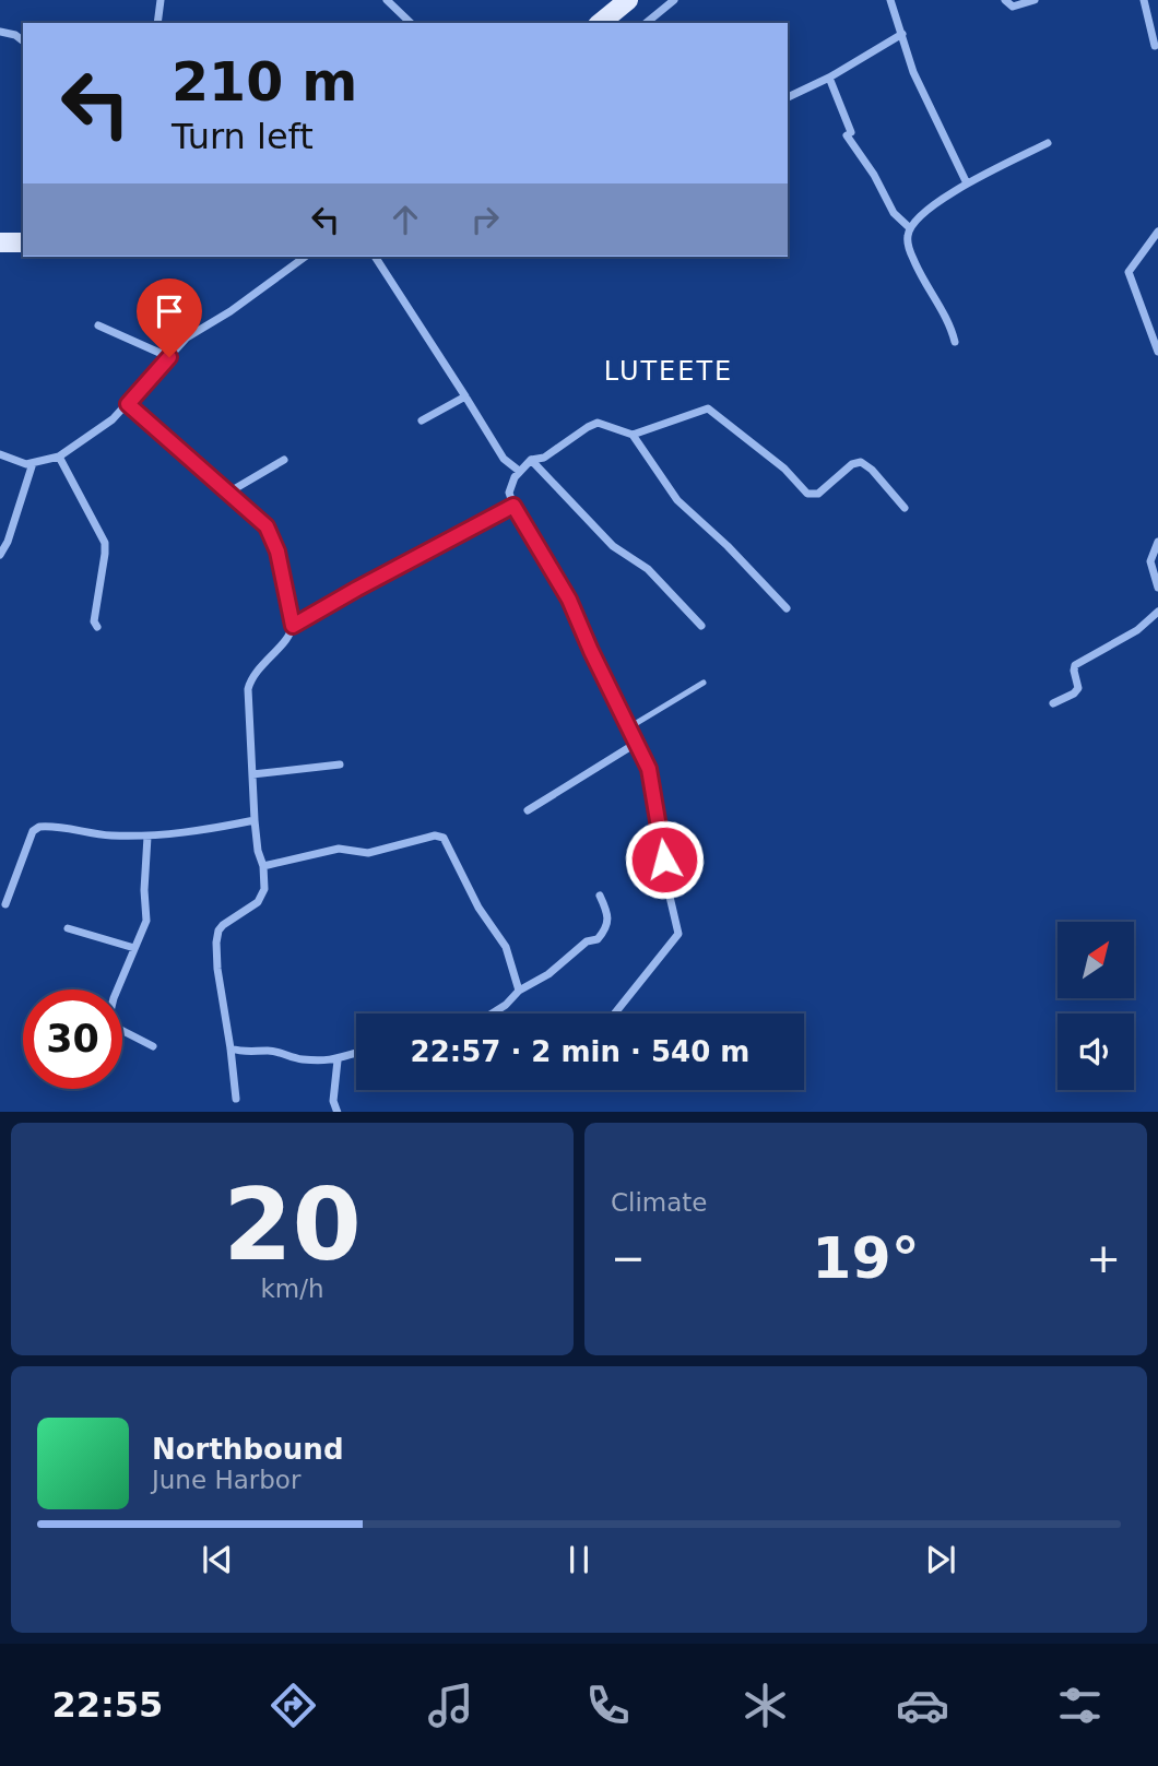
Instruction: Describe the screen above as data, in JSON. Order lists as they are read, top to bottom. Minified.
{"districts":["LUTEETE"],"north":"top right","page":{"turn":["210 m","Turn left"],"limit":"30","trip":"22:57 · 2 min · 540 m","tile":[["20","km/h"],"Climate"],"heat":["−","19°","+"],"song":["Northbound","June Harbor"],"tabs":"22:55"}}
